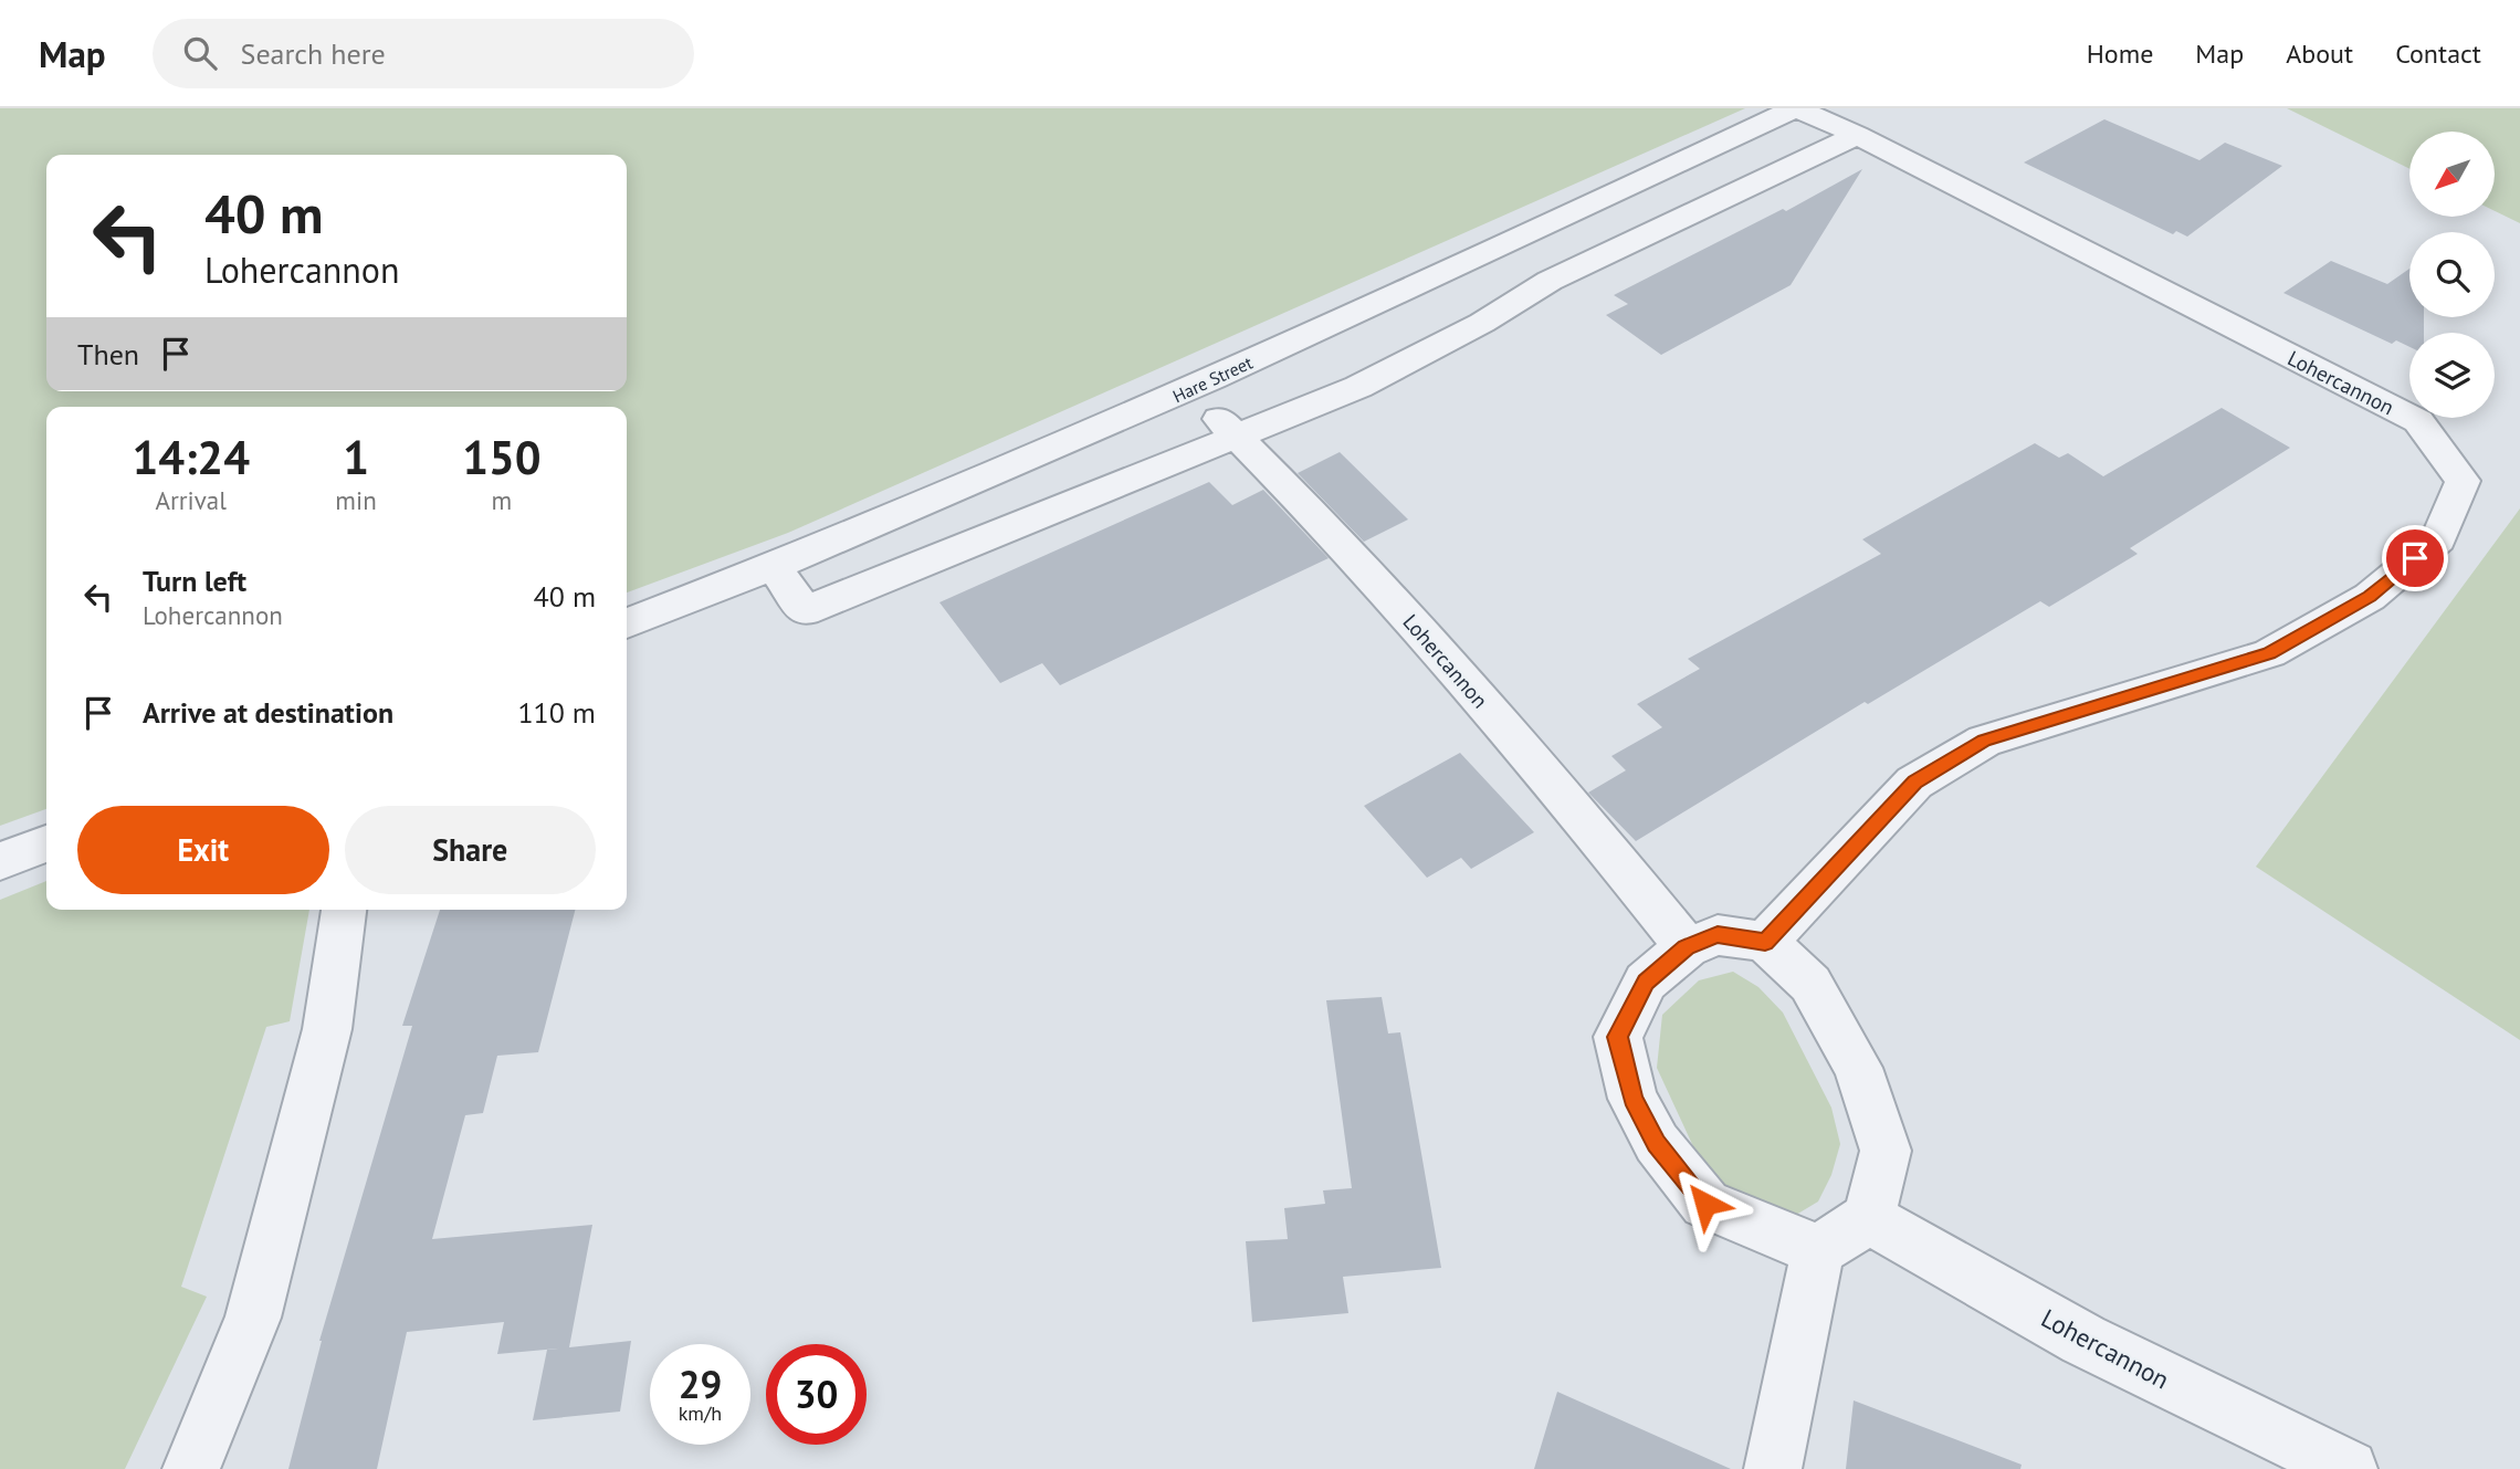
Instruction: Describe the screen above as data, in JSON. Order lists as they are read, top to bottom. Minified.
{"streets":{"street":["Hare Street","Lohercannon"]},"crossings":[["Hare Street","Lohercannon"]],"north":"bottom left","page":{"header":"Map","search":"Search here","nav":["Home","Map","About","Contact"],"turn":["40 m","Lohercannon"],"then":"Then","eta":["14:24","Arrival","1","min","150","m"],"list":[{"name":"Turn left","note":"Lohercannon","value":"40 m"},{"name":"Arrive at destination","value":"110 m"}],"buttons":["Exit","Share"],"speed":"29 km/h","limit":"30"}}
